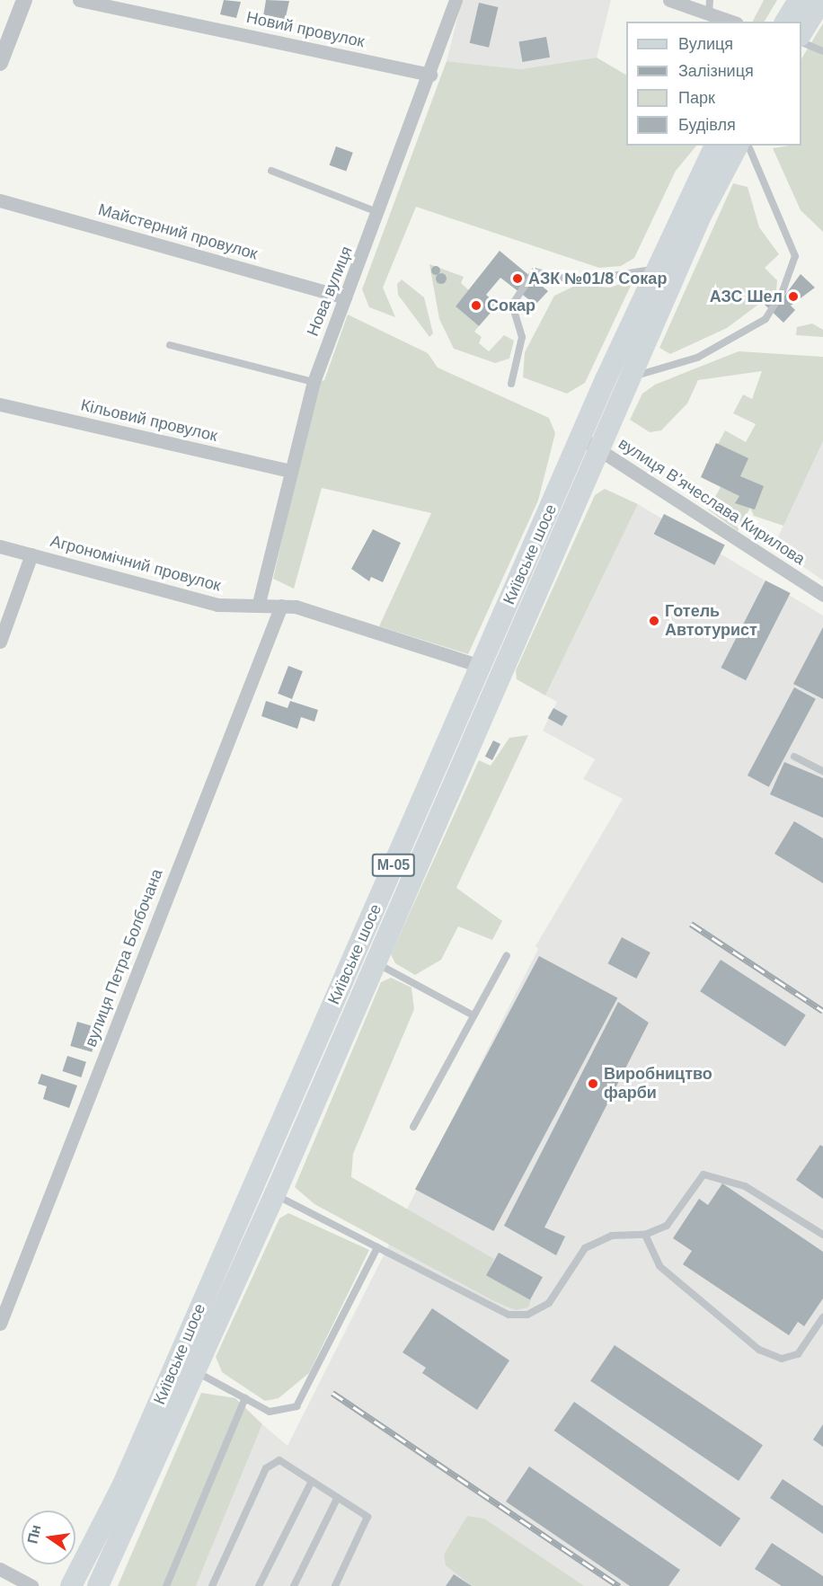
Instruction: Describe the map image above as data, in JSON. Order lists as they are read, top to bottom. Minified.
{"streets":{"main road":["Київське шосе","М-05"],"street":["Новий провулок","Майстерний провулок","Нова вулиця","Кільовий провулок","вулиця Вʼячеслава Кирилова","Агрономічний провулок","вулиця Петра Болбочана"]},"crossings":[["Новий провулок","Нова вулиця"],["Майстерний провулок","Нова вулиця"],["Нова вулиця","Кільовий провулок"],["Нова вулиця","Агрономічний провулок"],["вулиця Вʼячеслава Кирилова","Київське шосе"],["вулиця Вʼячеслава Кирилова","М-05"],["Київське шосе","Агрономічний провулок"],["Київське шосе","М-05"],["Агрономічний провулок","вулиця Петра Болбочана"]],"places":["АЗК №01/8 Сокар","АЗС Шел","Сокар","Готель Автотурист","Виробництво фарби"],"legend":["Вулиця","Залізниця","Парк","Будівля"],"north":"left"}
